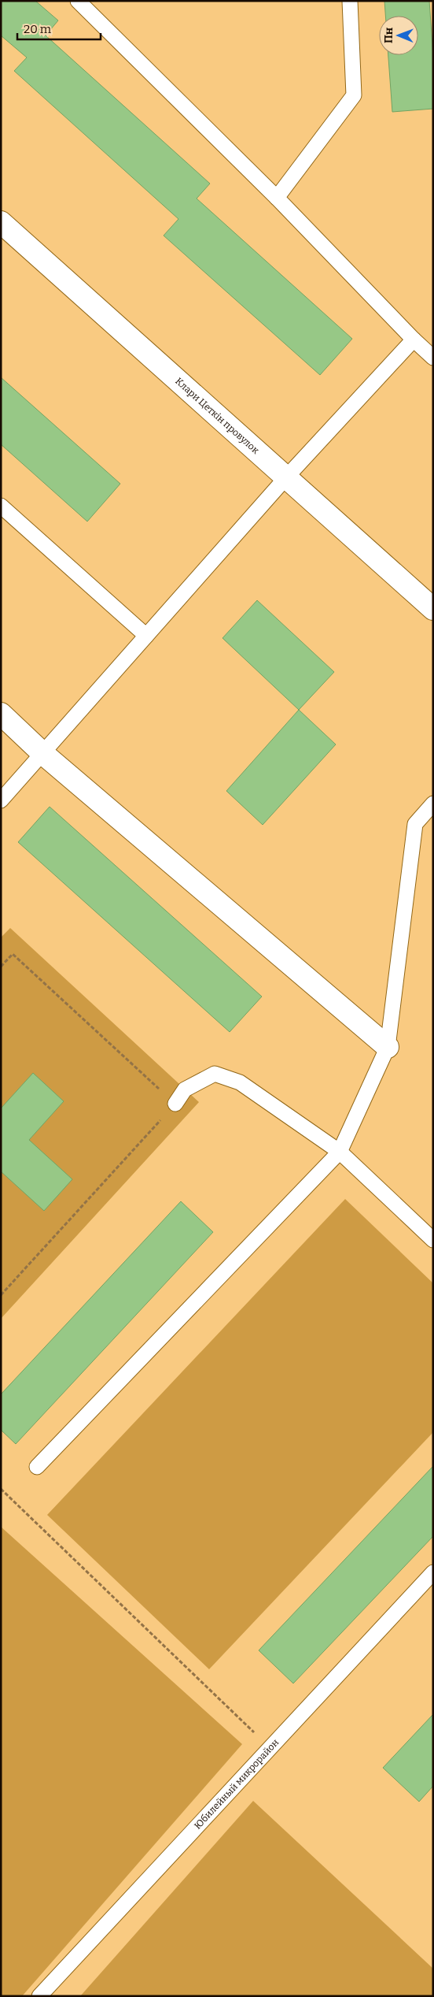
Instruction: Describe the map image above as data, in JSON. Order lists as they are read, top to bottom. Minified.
{"streets":{"street":["Клари Цеткін провулок"],"lane":["Юбилейный микрорайон"]},"scale_bar":"20 m","north":"left"}
